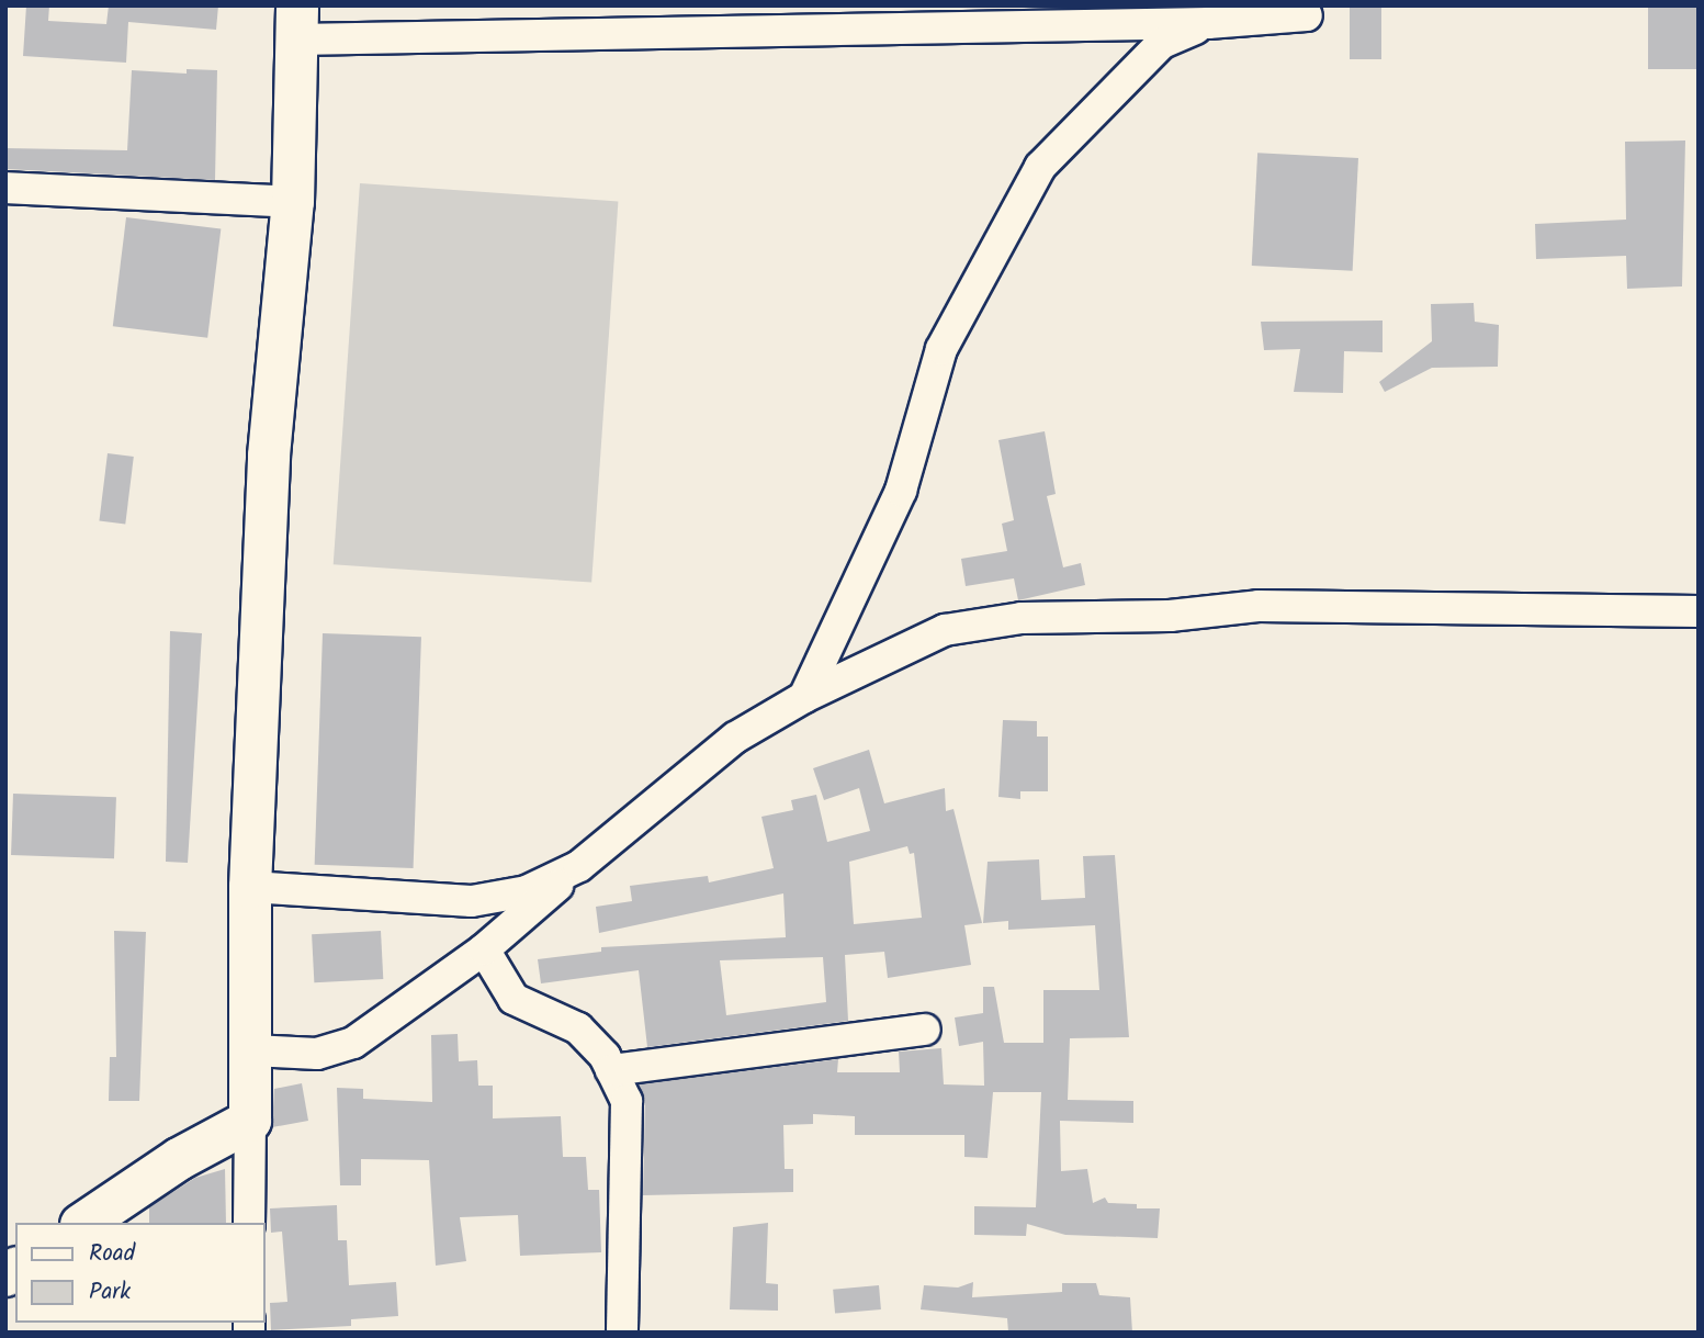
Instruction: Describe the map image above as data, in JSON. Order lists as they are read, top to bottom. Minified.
{"legend":["Road","Park"]}
